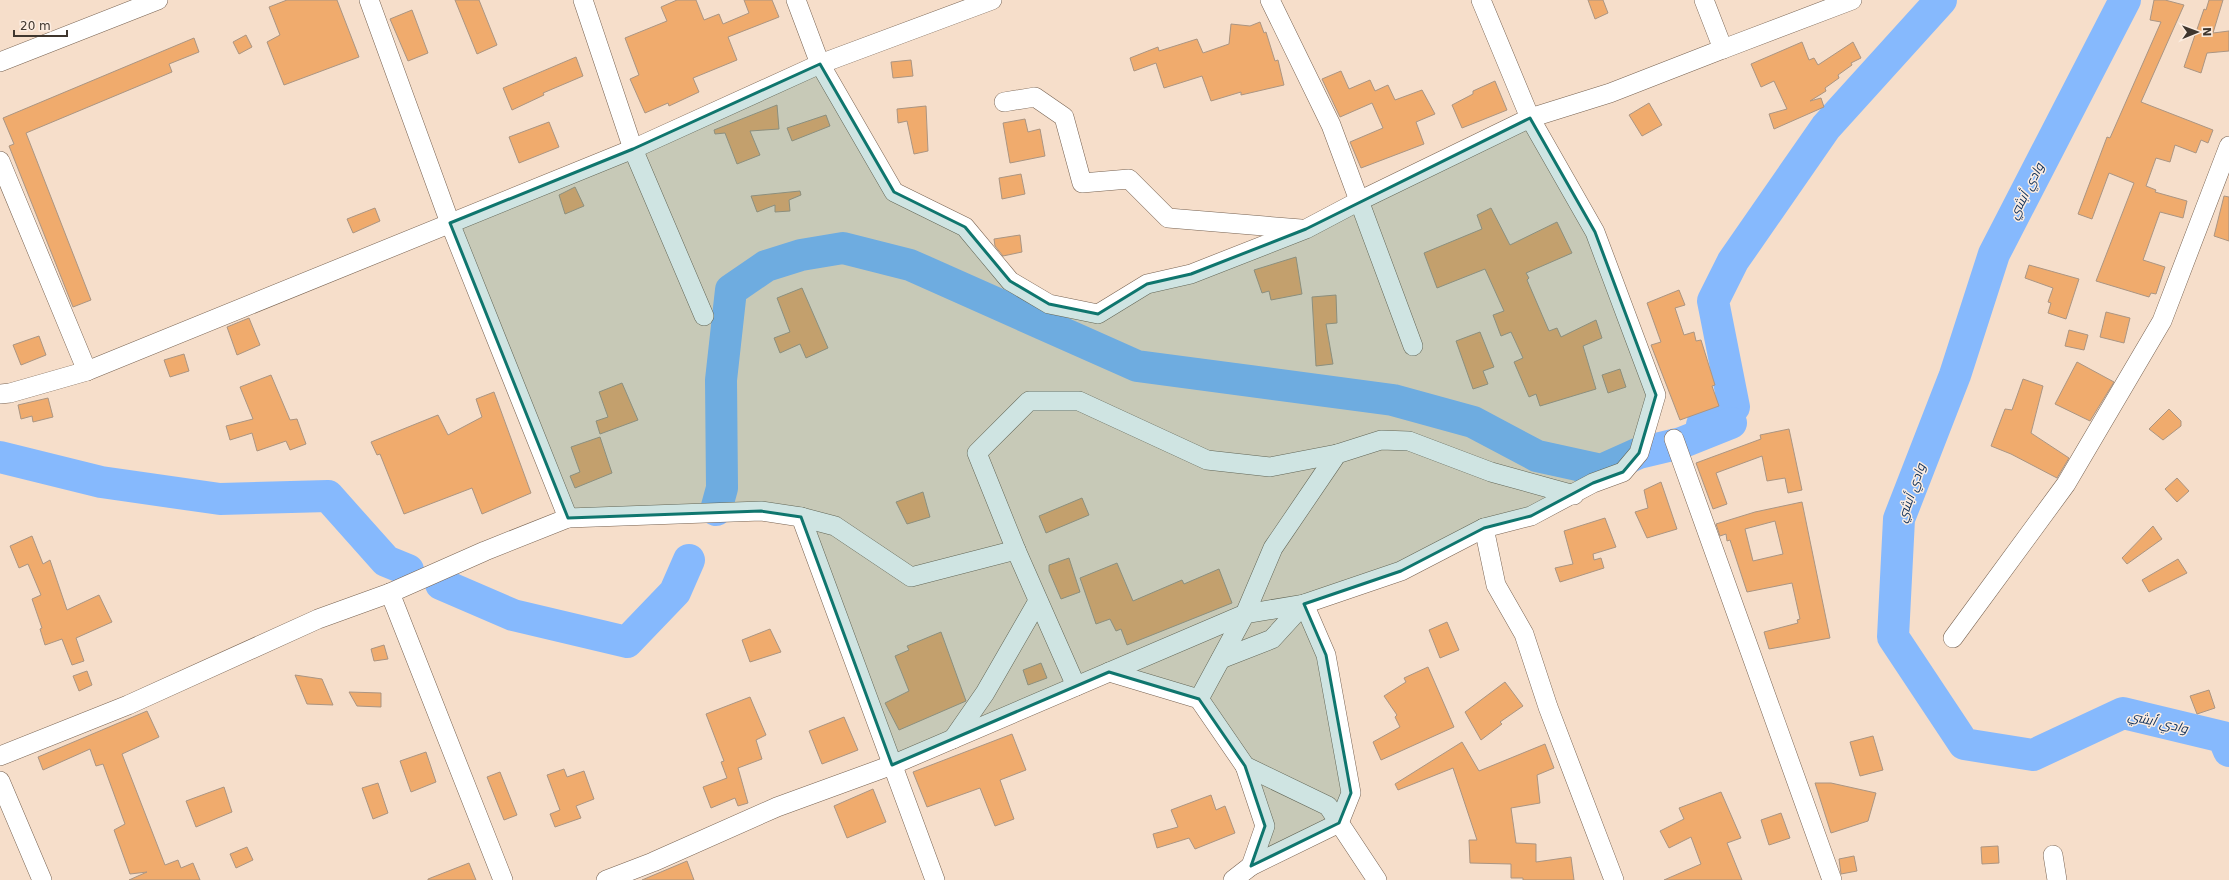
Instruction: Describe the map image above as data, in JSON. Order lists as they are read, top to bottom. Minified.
{"water":["وادي أبشي"],"scale_bar":"20 m","north":"right"}
